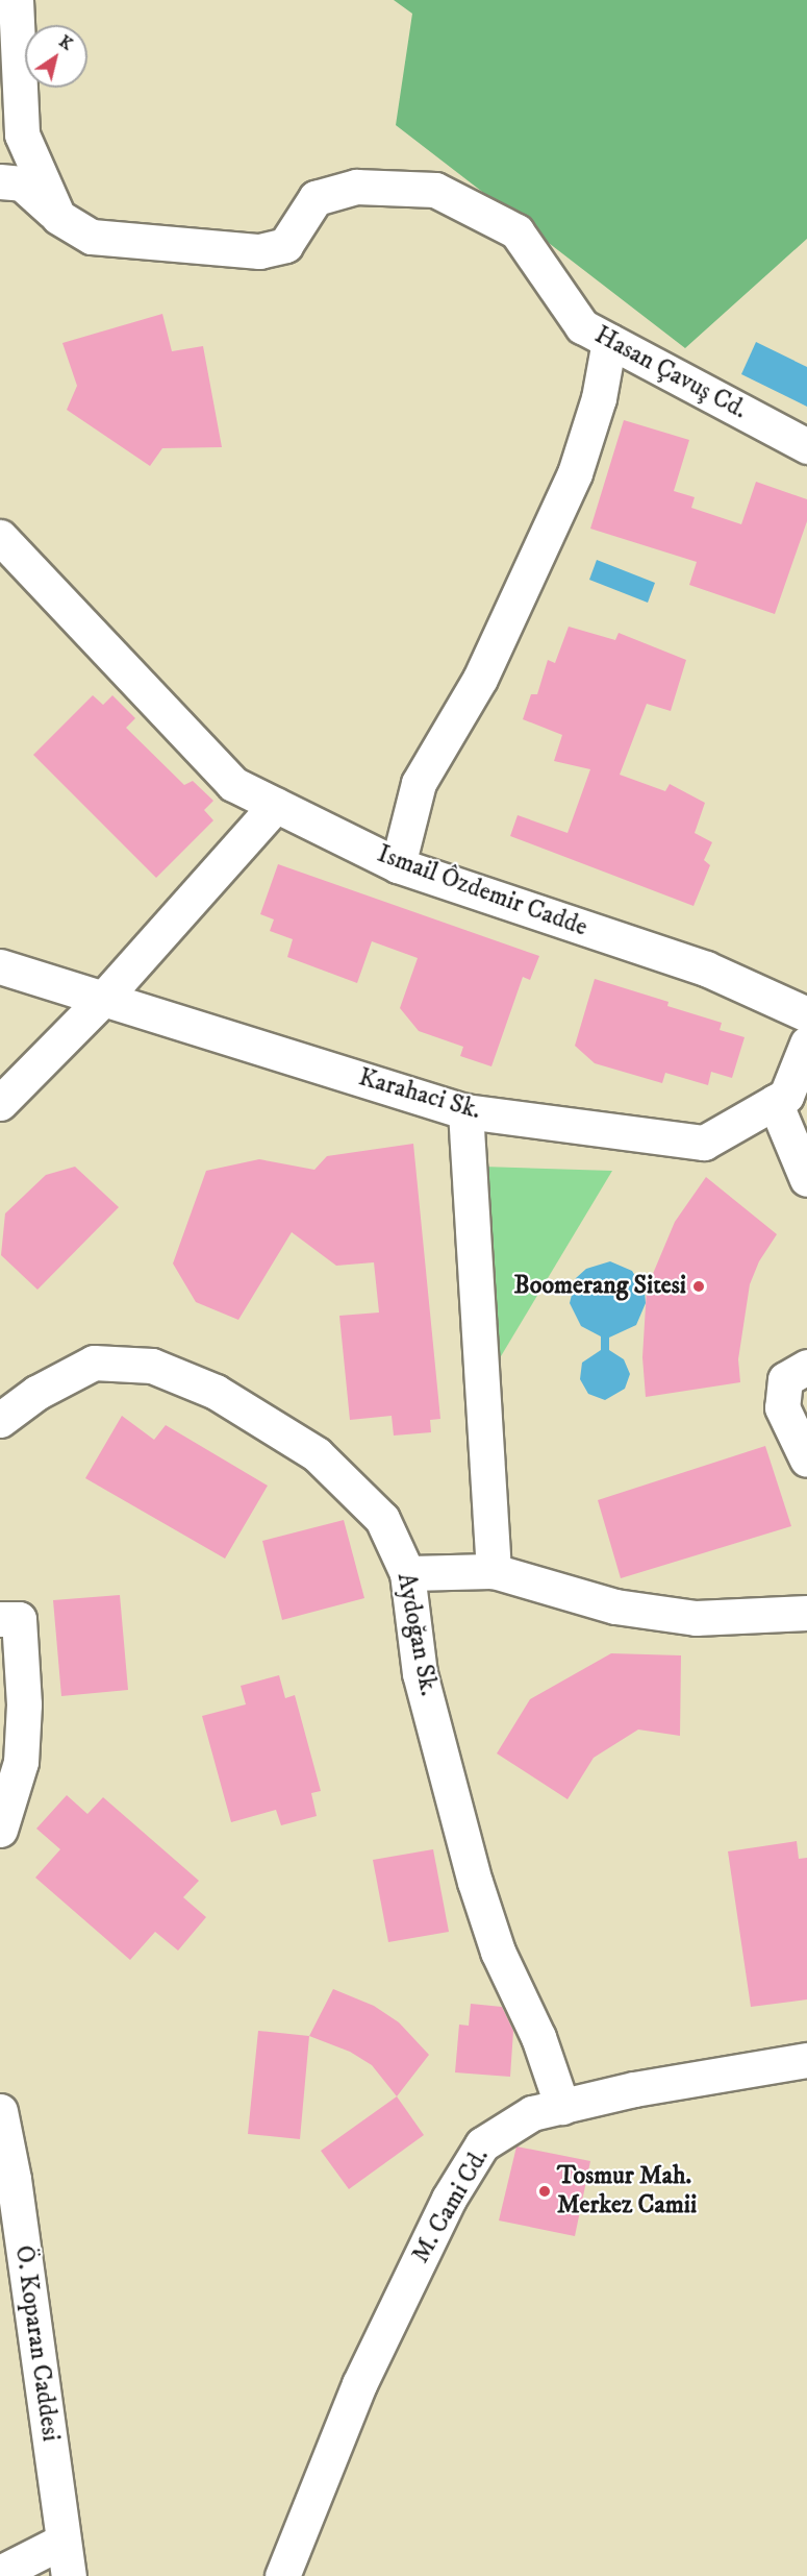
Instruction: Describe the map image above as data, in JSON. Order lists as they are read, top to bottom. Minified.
{"streets":{"street":["Hasan Çavuş Cd.","Ismail Ôzdemir Cadde","Karahaci Sk.","Aydoğan Sk.","M. Cami Cd.","Ö. Koparan Caddesi"]},"crossings":[["Aydoğan Sk.","M. Cami Cd."]],"places":["Boomerang Sitesi","Tosmur Mah. Merkez Camii"],"north":"top right"}
